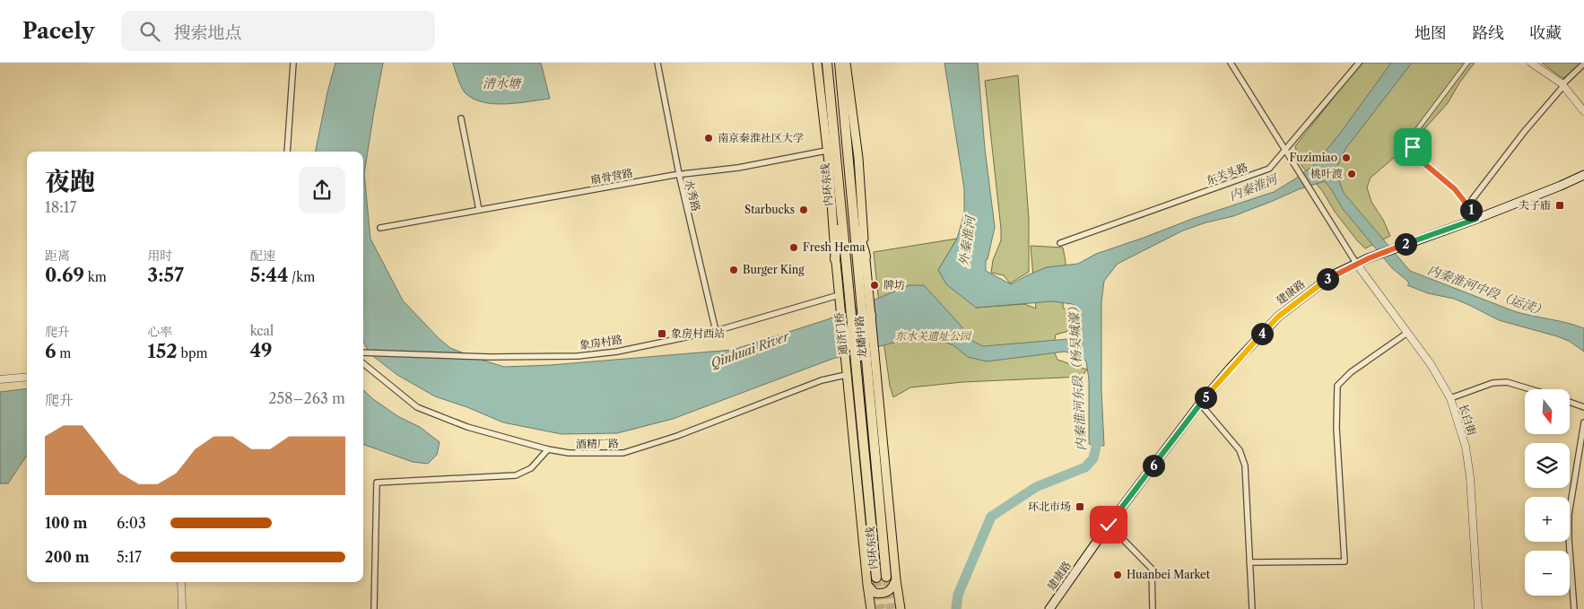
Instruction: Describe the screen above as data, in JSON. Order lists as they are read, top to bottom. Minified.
{"streets":{"highway":["内环东线","通济门桥"],"main road":["建康路","龙蟠中路"],"street":["东关头路","扇骨营路","水秀路","象房村路","长白街","酒精厂路"]},"crossings":[["扇骨营路","水秀路"],["扇骨营路","龙蟠中路"],["内环东线","通济门桥"],["内环东线","龙蟠中路"],["水秀路","象房村路"],["建康路","长白街"],["通济门桥","龙蟠中路"],["龙蟠中路","象房村路"],["龙蟠中路","酒精厂路"]],"water":["清水塘","内秦淮河","外秦淮河","内秦淮河中段（运渎）","Qinhuai River","内秦淮河东段（杨吴城濠）"],"parks":["东水关遗址公园"],"places":{"other":["南京秦淮社区大学","Fuzimiao","桃叶渡","Starbucks","Fresh Hema","Burger King","牌坊","Huanbei Market"],"transit":["夫子庙","象房村西站","环北市场"]},"north":"bottom","page":{"header":"Pacely","search":"搜索地点","nav":["地图","路线","收藏"],"heading":["夜跑","18:17"],"pins":["1","2","3","4","5","6"],"stats":[["距离","0.69 km"],["用时","3:57"],["配速","5:44 /km"],["爬升","6 m"],["心率","152 bpm"],["kcal","49"]],"chart":["爬升","258–263 m"],"map_buttons":["+","−"],"list":[{"name":"100 m","note":"6:03"},{"name":"200 m","note":"5:17"}]}}
